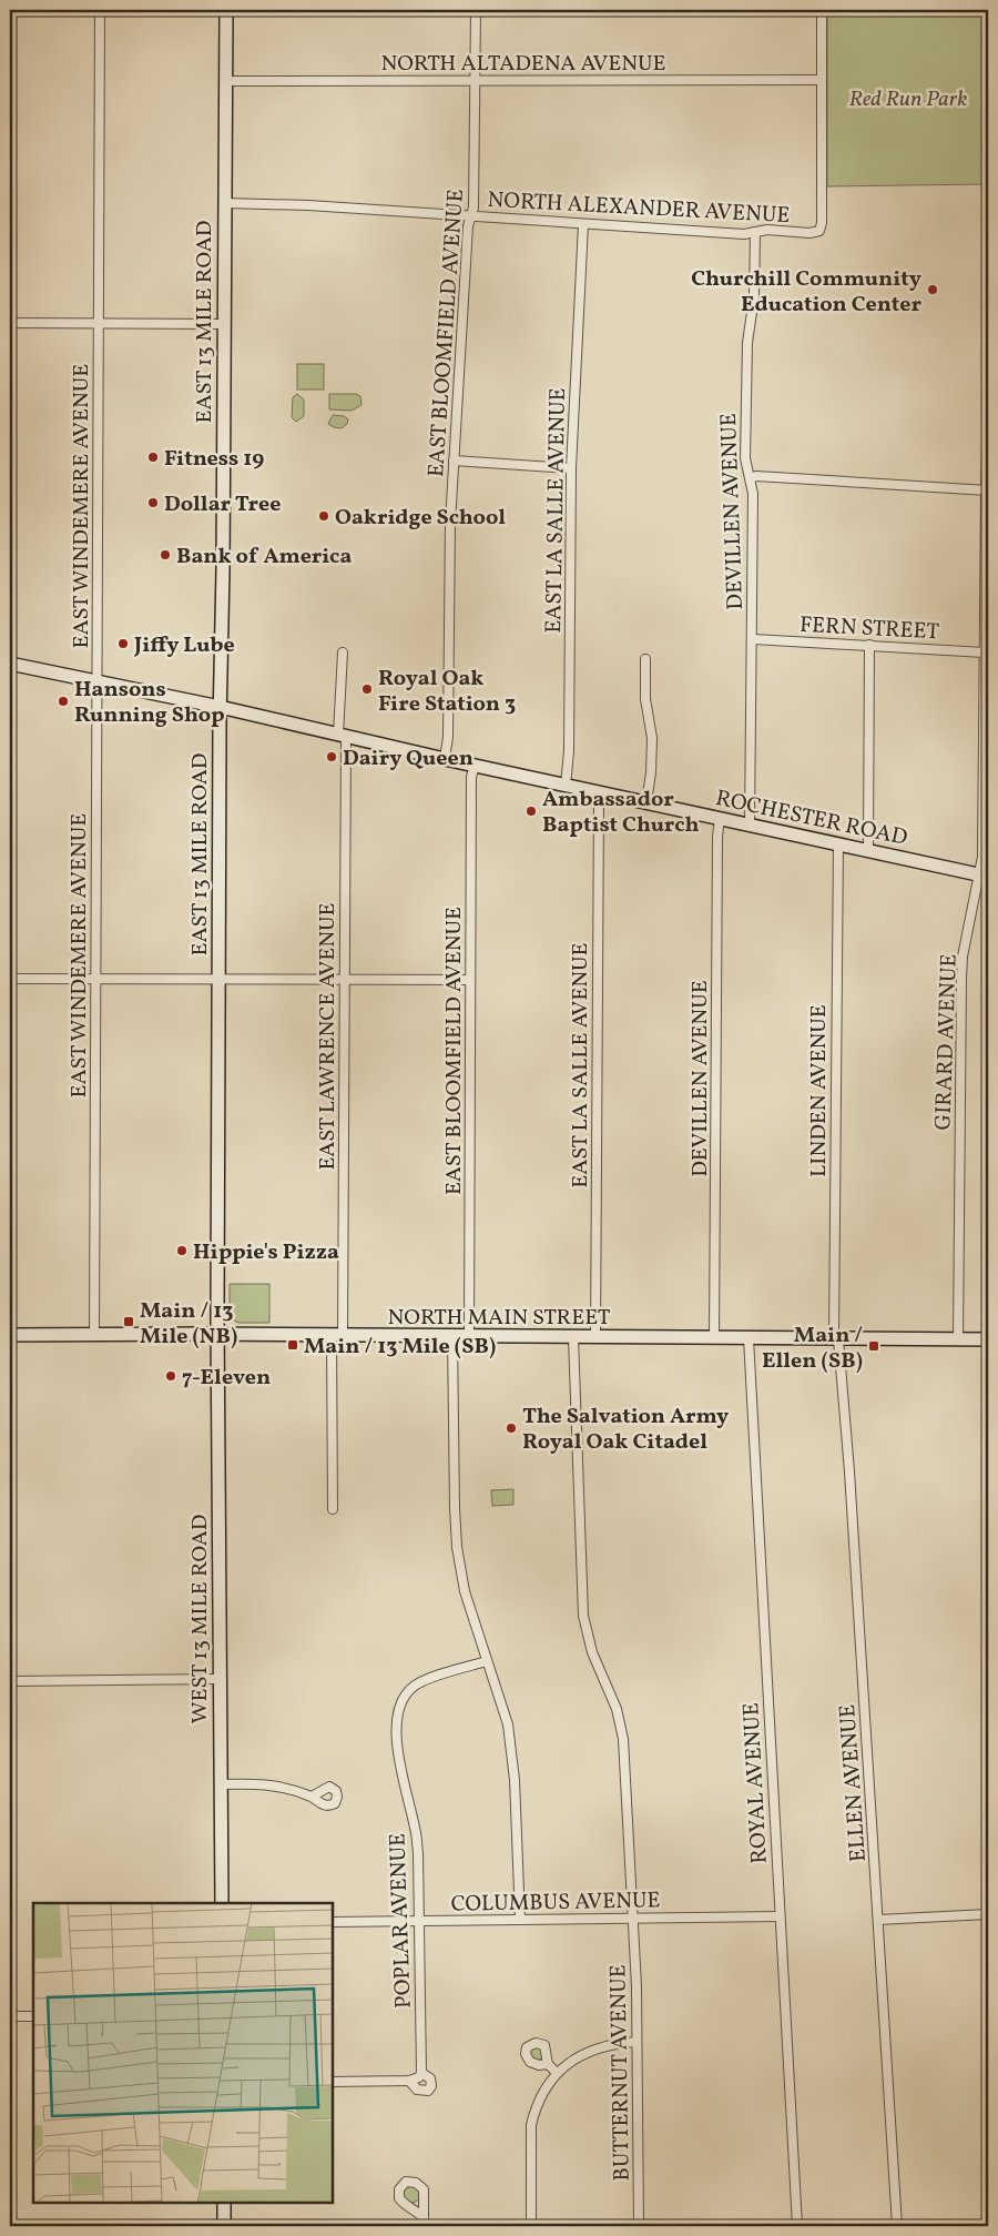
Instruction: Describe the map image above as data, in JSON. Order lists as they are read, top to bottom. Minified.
{"streets":{"main road":["EAST 13 MILE ROAD","ROCHESTER ROAD","NORTH MAIN STREET","WEST 13 MILE ROAD"],"street":["NORTH ALTADENA AVENUE","NORTH ALEXANDER AVENUE","EAST BLOOMFIELD AVENUE","EAST WINDEMERE AVENUE","EAST LA SALLE AVENUE","DEVILLEN AVENUE","FERN STREET","EAST LAWRENCE AVENUE","GIRARD AVENUE","LINDEN AVENUE","ROYAL AVENUE","ELLEN AVENUE","COLUMBUS AVENUE","POPLAR AVENUE","BUTTERNUT AVENUE"]},"crossings":[["NORTH ALTADENA AVENUE","NORTH ALEXANDER AVENUE"],["NORTH ALTADENA AVENUE","EAST 13 MILE ROAD"],["NORTH ALTADENA AVENUE","EAST BLOOMFIELD AVENUE"],["NORTH ALEXANDER AVENUE","EAST 13 MILE ROAD"],["NORTH ALEXANDER AVENUE","EAST BLOOMFIELD AVENUE"],["NORTH ALEXANDER AVENUE","EAST LA SALLE AVENUE"],["NORTH ALEXANDER AVENUE","DEVILLEN AVENUE"],["EAST 13 MILE ROAD","ROCHESTER ROAD"],["EAST 13 MILE ROAD","NORTH MAIN STREET"],["EAST 13 MILE ROAD","WEST 13 MILE ROAD"],["EAST BLOOMFIELD AVENUE","ROCHESTER ROAD"],["EAST BLOOMFIELD AVENUE","NORTH MAIN STREET"],["EAST WINDEMERE AVENUE","ROCHESTER ROAD"],["EAST WINDEMERE AVENUE","NORTH MAIN STREET"],["EAST LA SALLE AVENUE","ROCHESTER ROAD"],["EAST LA SALLE AVENUE","NORTH MAIN STREET"],["DEVILLEN AVENUE","FERN STREET"],["DEVILLEN AVENUE","ROCHESTER ROAD"],["DEVILLEN AVENUE","NORTH MAIN STREET"],["FERN STREET","GIRARD AVENUE"],["ROCHESTER ROAD","EAST LAWRENCE AVENUE"],["ROCHESTER ROAD","GIRARD AVENUE"],["ROCHESTER ROAD","LINDEN AVENUE"],["EAST LAWRENCE AVENUE","NORTH MAIN STREET"],["GIRARD AVENUE","NORTH MAIN STREET"],["LINDEN AVENUE","NORTH MAIN STREET"],["LINDEN AVENUE","ELLEN AVENUE"],["NORTH MAIN STREET","WEST 13 MILE ROAD"],["NORTH MAIN STREET","ROYAL AVENUE"],["NORTH MAIN STREET","ELLEN AVENUE"],["NORTH MAIN STREET","BUTTERNUT AVENUE"],["ROYAL AVENUE","COLUMBUS AVENUE"],["COLUMBUS AVENUE","POPLAR AVENUE"],["COLUMBUS AVENUE","BUTTERNUT AVENUE"]],"parks":["Red Run Park"],"places":{"other":["Churchill Community Education Center","Fitness 19","Dollar Tree","Oakridge School","Bank of America","Jiffy Lube","Royal Oak Fire Station 3","Hansons Running Shop","Dairy Queen","Ambassador Baptist Church","Hippie's Pizza","7-Eleven","The Salvation Army Royal Oak Citadel"],"transit":["Main / 13 Mile (NB)","Main / 13 Mile (SB)","Main / Ellen (SB)"]}}
